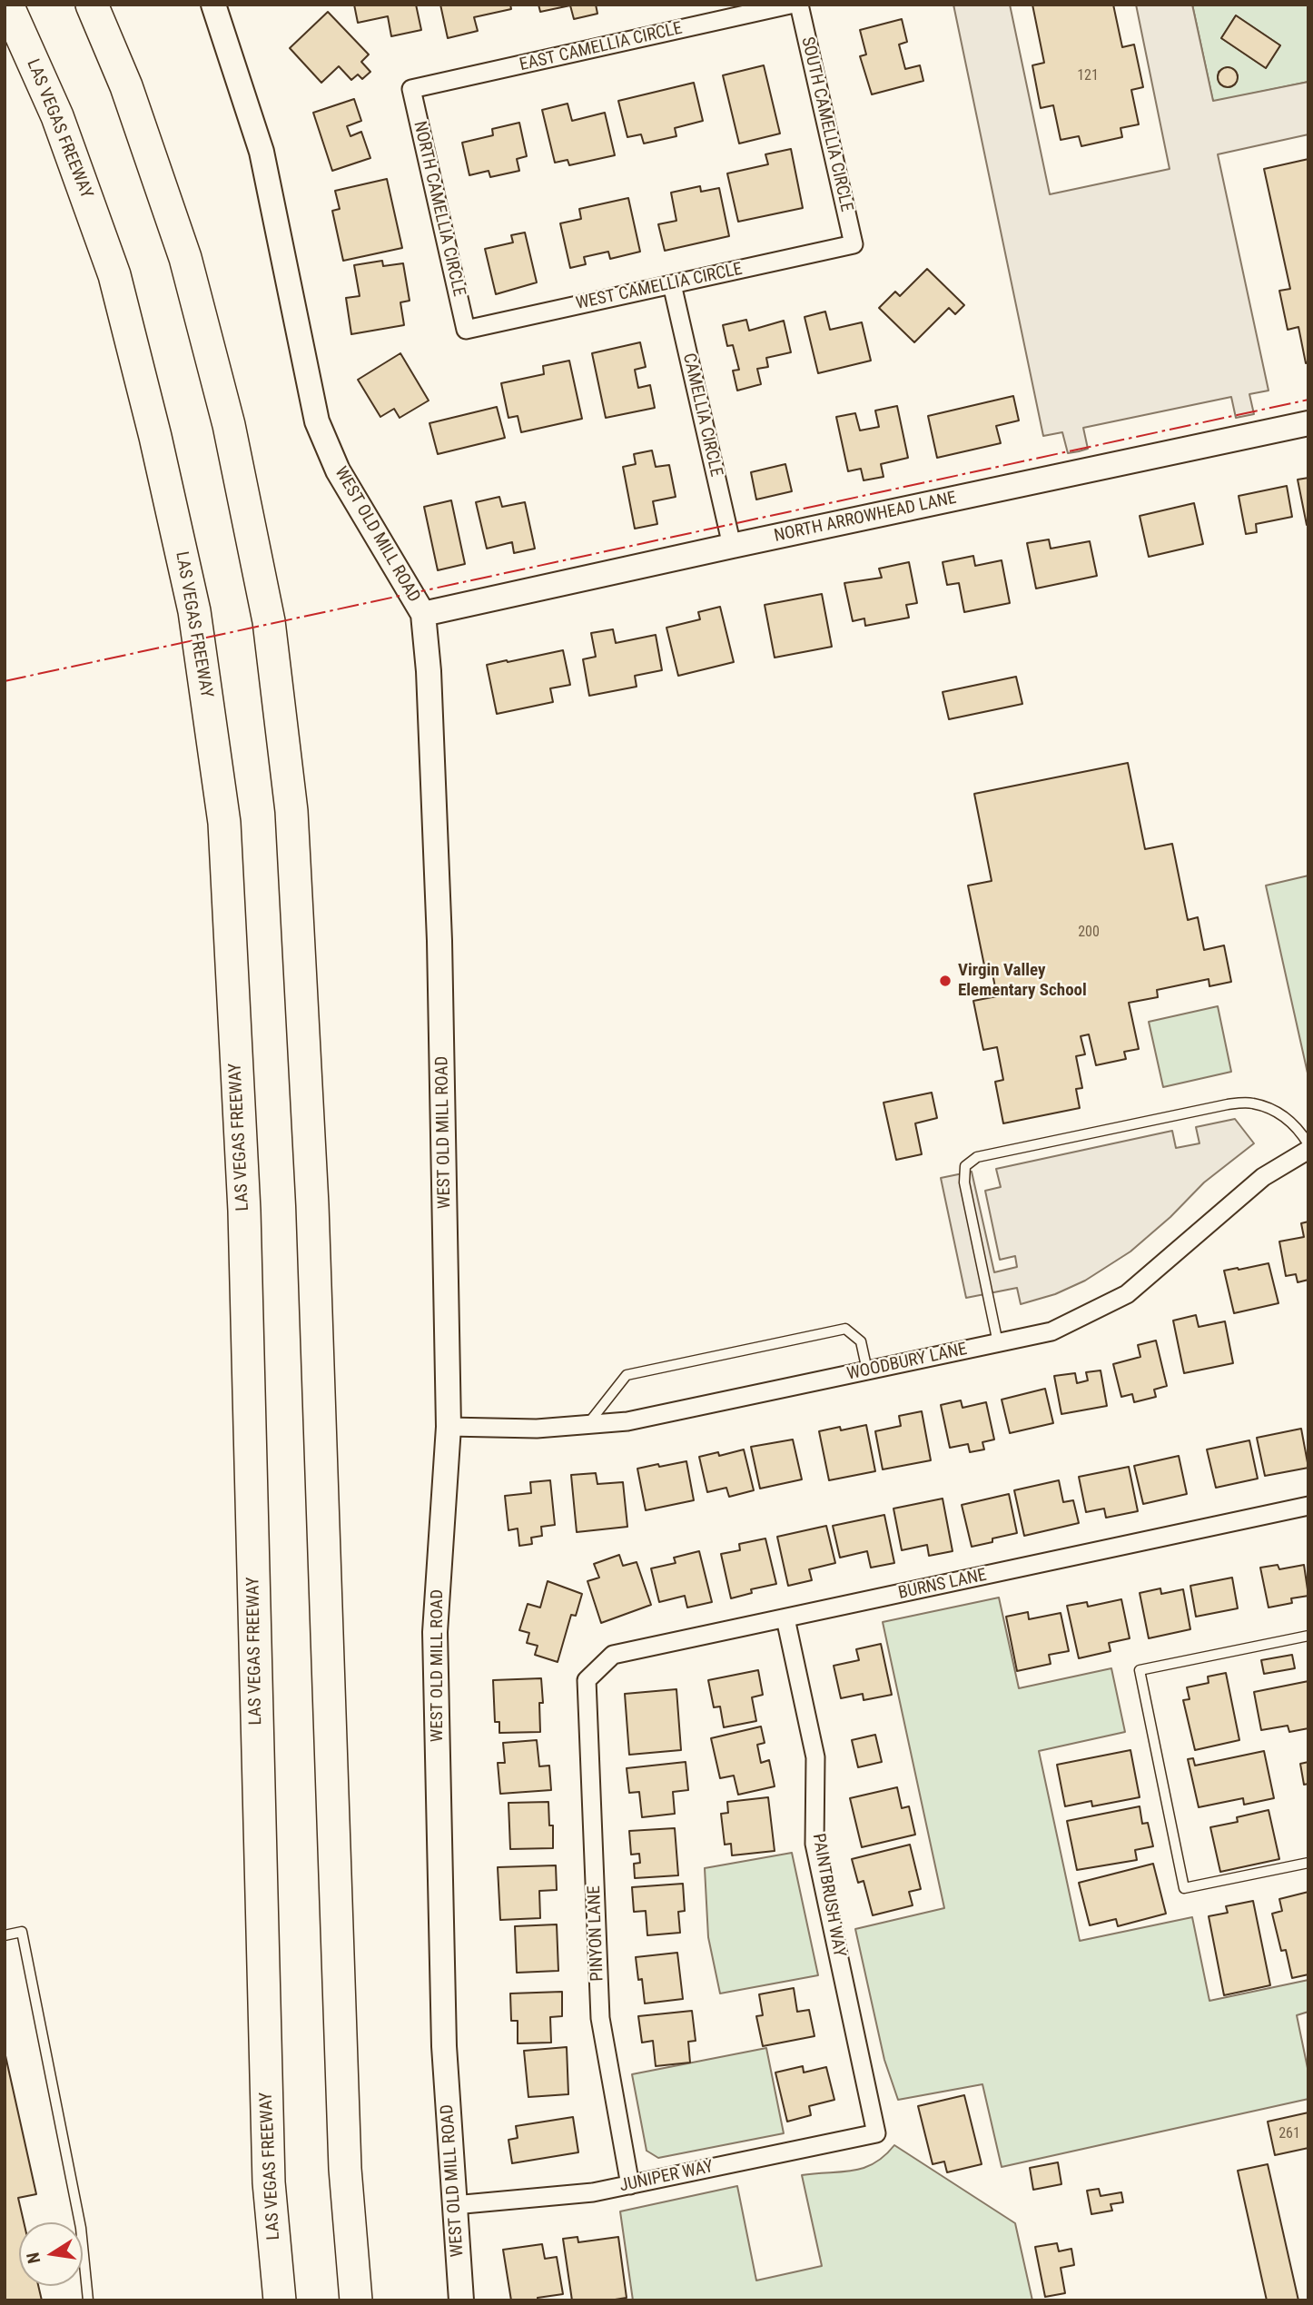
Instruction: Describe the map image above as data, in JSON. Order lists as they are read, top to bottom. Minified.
{"streets":{"highway":["LAS VEGAS FREEWAY"],"street":["EAST CAMELLIA CIRCLE","SOUTH CAMELLIA CIRCLE","NORTH CAMELLIA CIRCLE","WEST CAMELLIA CIRCLE","CAMELLIA CIRCLE","NORTH ARROWHEAD LANE","WEST OLD MILL ROAD","WOODBURY LANE","BURNS LANE","PAINTBRUSH WAY","PINYON LANE","JUNIPER WAY"]},"crossings":[["EAST CAMELLIA CIRCLE","NORTH CAMELLIA CIRCLE"],["SOUTH CAMELLIA CIRCLE","WEST CAMELLIA CIRCLE"],["NORTH CAMELLIA CIRCLE","WEST CAMELLIA CIRCLE"],["WEST CAMELLIA CIRCLE","CAMELLIA CIRCLE"],["CAMELLIA CIRCLE","NORTH ARROWHEAD LANE"],["NORTH ARROWHEAD LANE","WEST OLD MILL ROAD"],["WEST OLD MILL ROAD","WOODBURY LANE"],["WEST OLD MILL ROAD","JUNIPER WAY"],["BURNS LANE","PAINTBRUSH WAY"],["BURNS LANE","PINYON LANE"],["PAINTBRUSH WAY","JUNIPER WAY"],["PINYON LANE","JUNIPER WAY"]],"places":["Virgin Valley Elementary School"],"house_numbers":["121","200","261"],"north":"left"}
